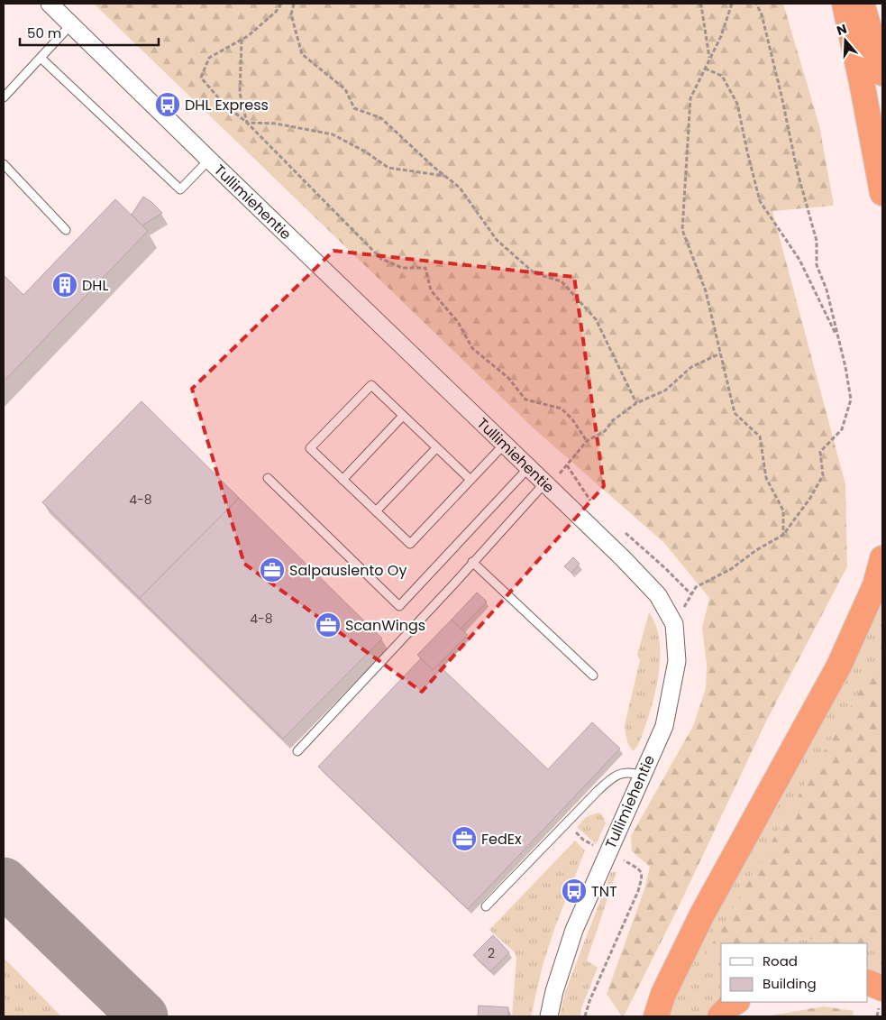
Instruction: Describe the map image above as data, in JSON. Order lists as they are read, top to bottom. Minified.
{"streets":{"street":["Tullimiehentie"]},"places":{"bus stop":["DHL Express","TNT"],"building":["DHL"],"office":["Salpauslento Oy","ScanWings","FedEx"]},"house_numbers":["4-8","4-8","2"],"legend":["Road","Building"],"scale_bar":"50 m","north":"top"}
